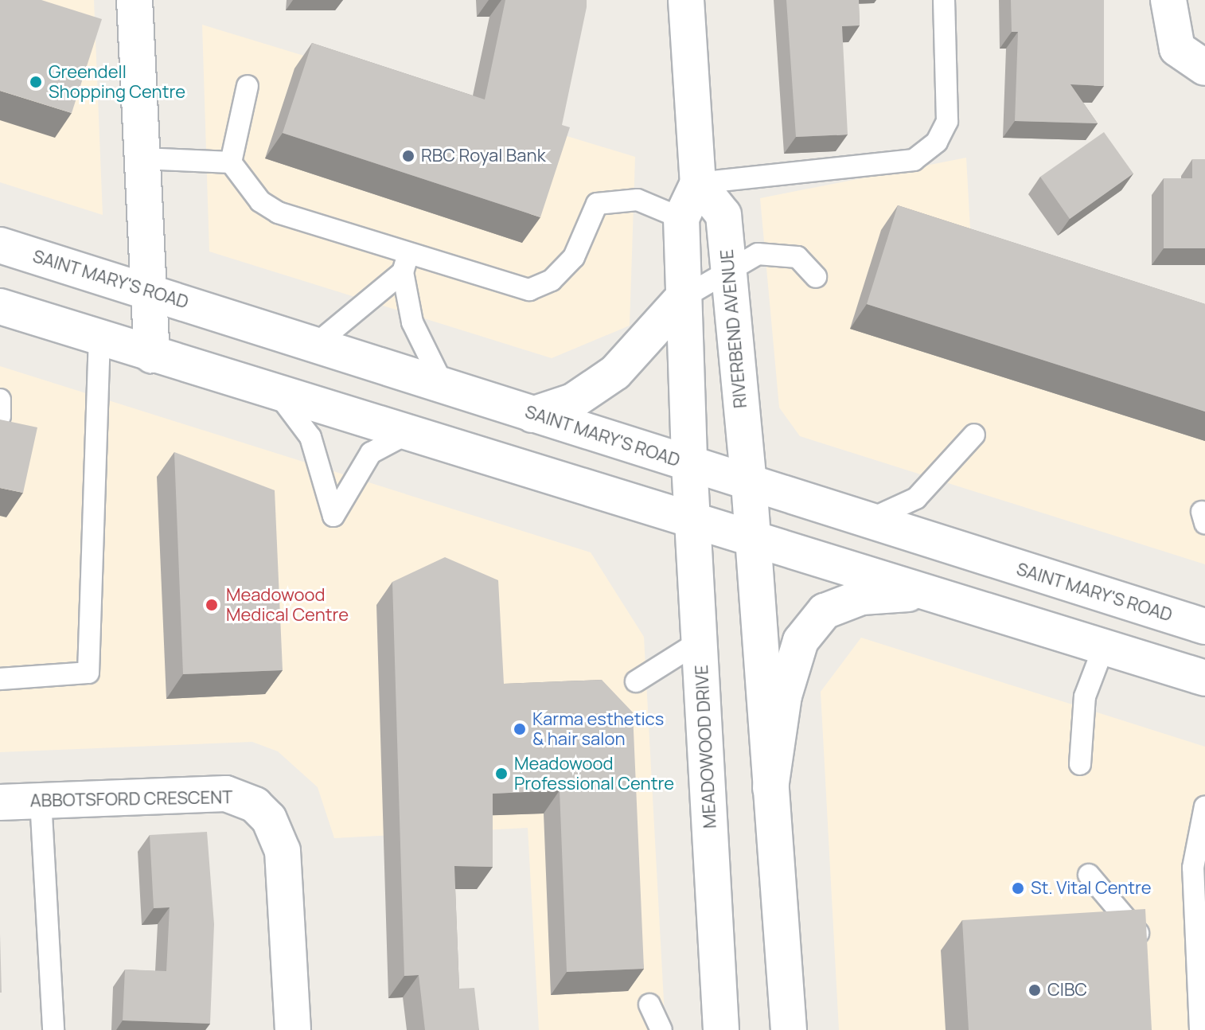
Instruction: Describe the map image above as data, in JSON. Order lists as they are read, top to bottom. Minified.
{"streets":{"main road":["SAINT MARY'S ROAD","RIVERBEND AVENUE","MEADOWOOD DRIVE","ABBOTSFORD CRESCENT"]},"crossings":[["SAINT MARY'S ROAD","RIVERBEND AVENUE"],["SAINT MARY'S ROAD","MEADOWOOD DRIVE"]],"places":["Greendell Shopping Centre","RBC Royal Bank","Meadowood Medical Centre","Karma esthetics & hair salon","Meadowood Professional Centre","St. Vital Centre","CIBC"]}
